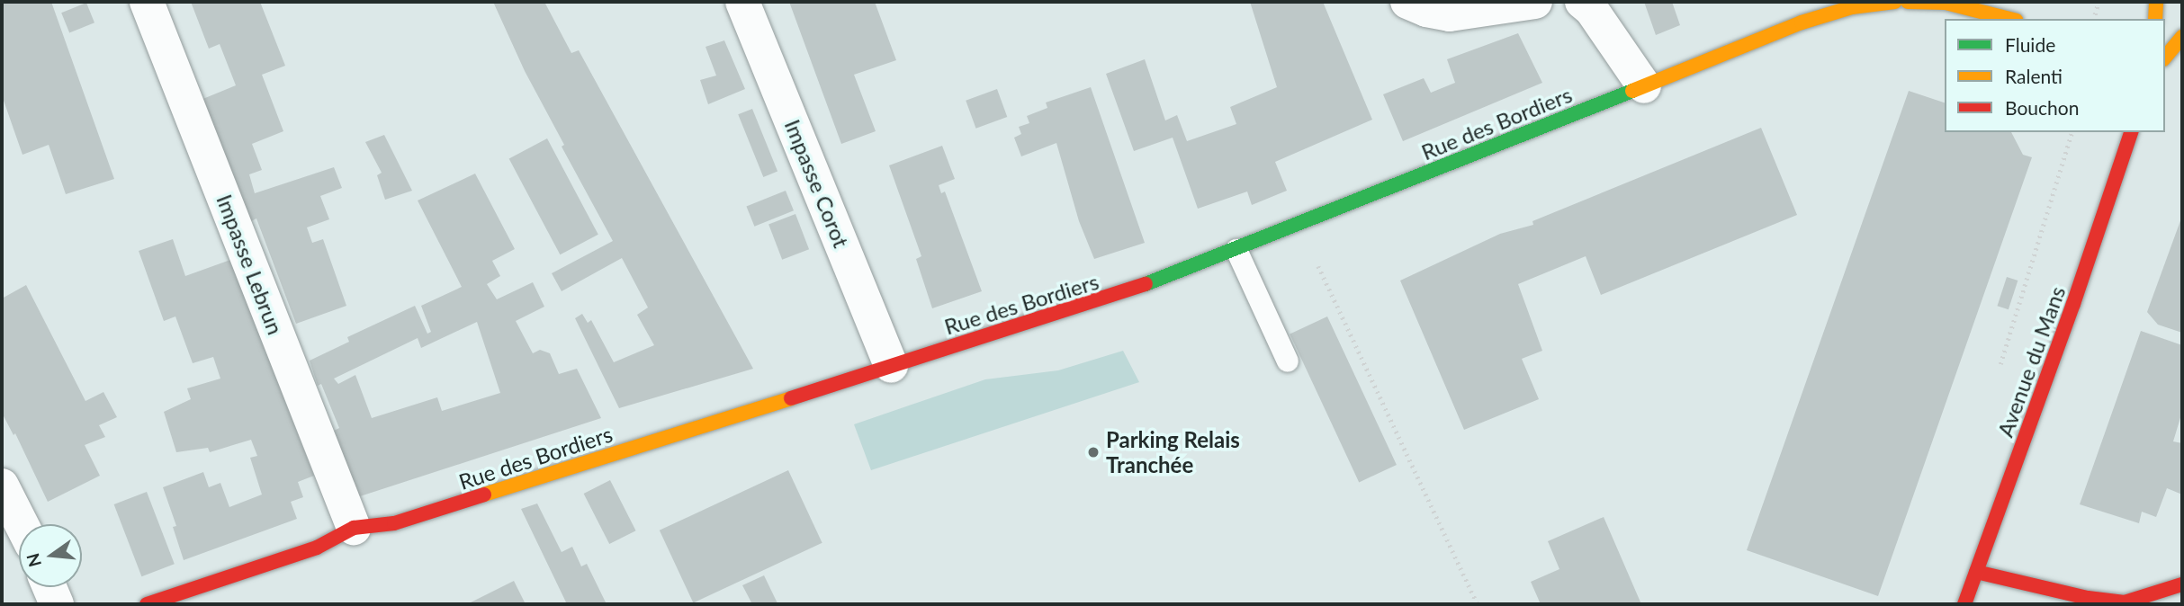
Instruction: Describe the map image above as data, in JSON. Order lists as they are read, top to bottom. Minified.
{"streets":{"street":["Rue des Bordiers","Impasse Corot","Impasse Lebrun","Avenue du Mans"]},"crossings":[["Rue des Bordiers","Impasse Corot"],["Rue des Bordiers","Impasse Lebrun"]],"places":["Parking Relais Tranchée"],"legend":["Fluide","Ralenti","Bouchon"],"north":"left"}
